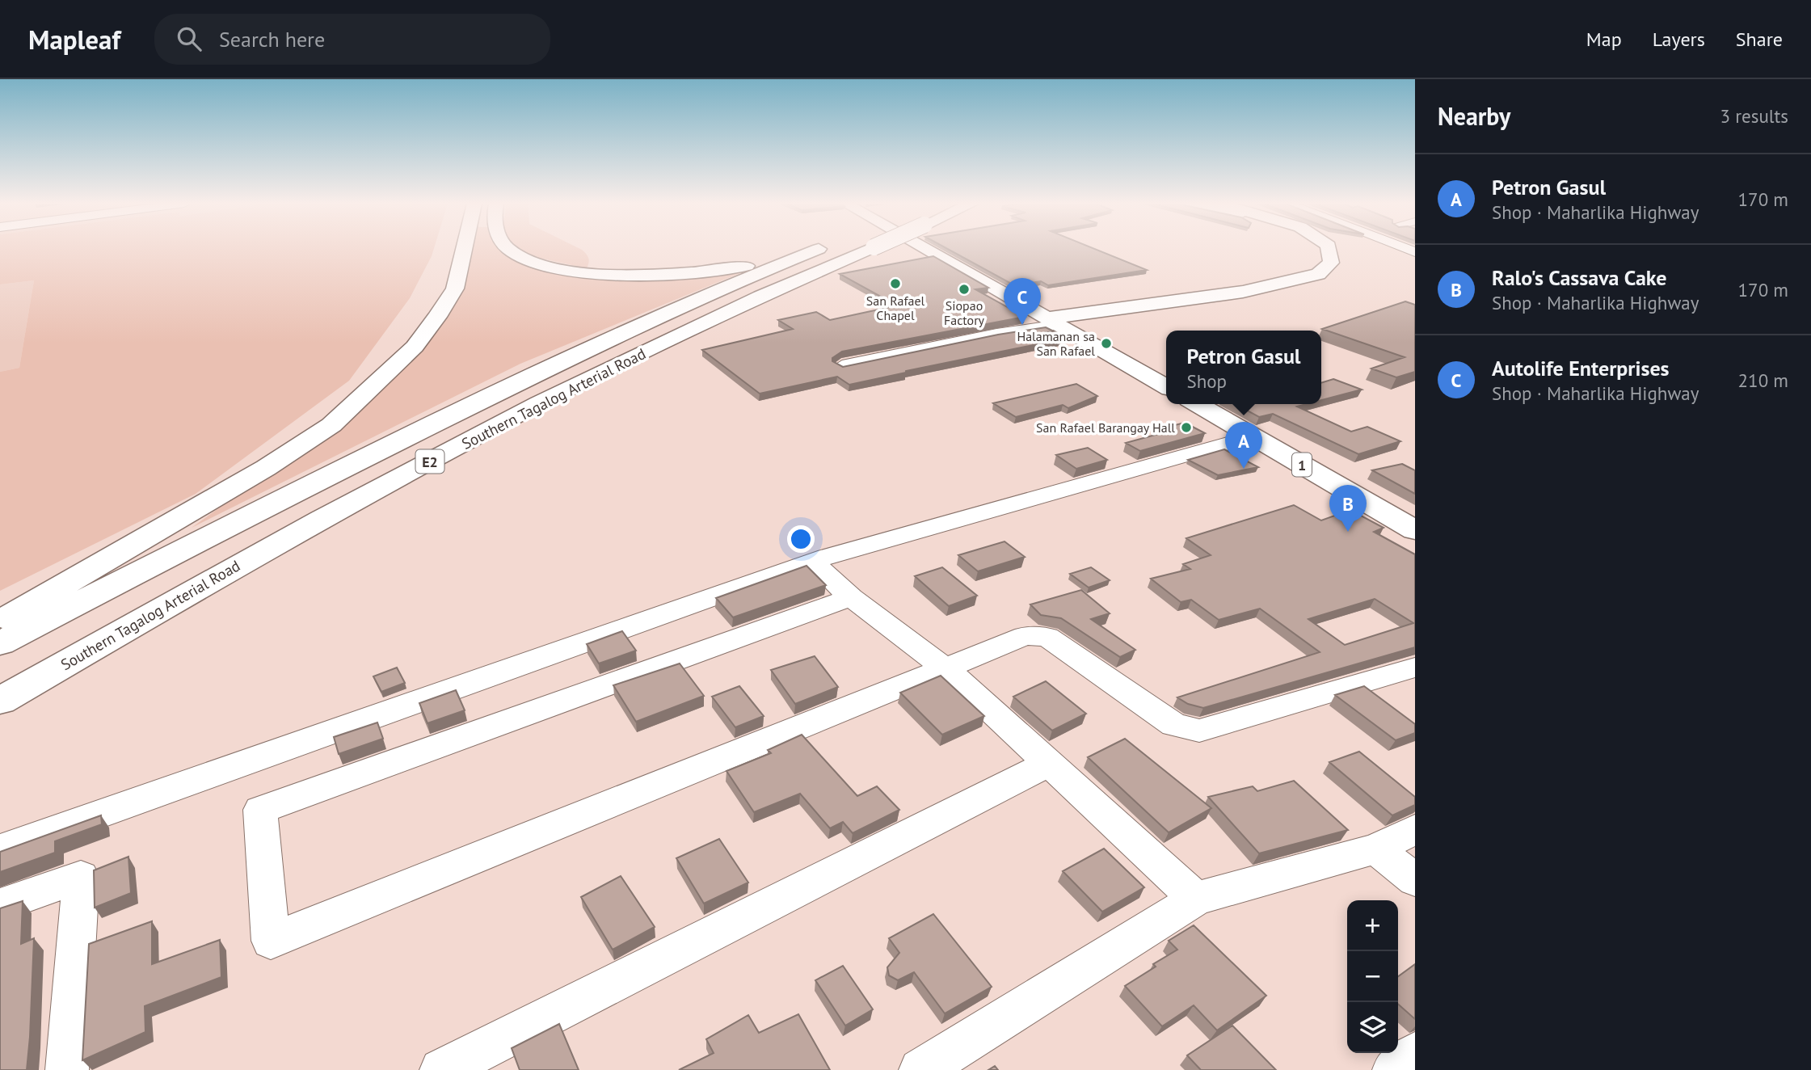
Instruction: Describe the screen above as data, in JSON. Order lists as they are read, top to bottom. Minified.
{"streets":{"highway":["Southern Tagalog Arterial Road","E2","1"]},"places":["San Rafael Chapel","Siopao Factory","Halamanan sa San Rafael","San Rafael Barangay Hall"],"page":{"header":"Mapleaf","search":"Search here","nav":["Map","Layers","Share"],"heading":["Nearby","3 results"],"list":[{"mark":"A","name":"Petron Gasul","note":"Shop · Maharlika Highway","value":"170 m"},{"mark":"B","name":"Ralo's Cassava Cake","note":"Shop · Maharlika Highway","value":"170 m"},{"mark":"C","name":"Autolife Enterprises","note":"Shop · Maharlika Highway","value":"210 m"}],"pins":["C","A","B"],"popup":["Petron Gasul","Shop"],"map_buttons":["+","−"]}}
